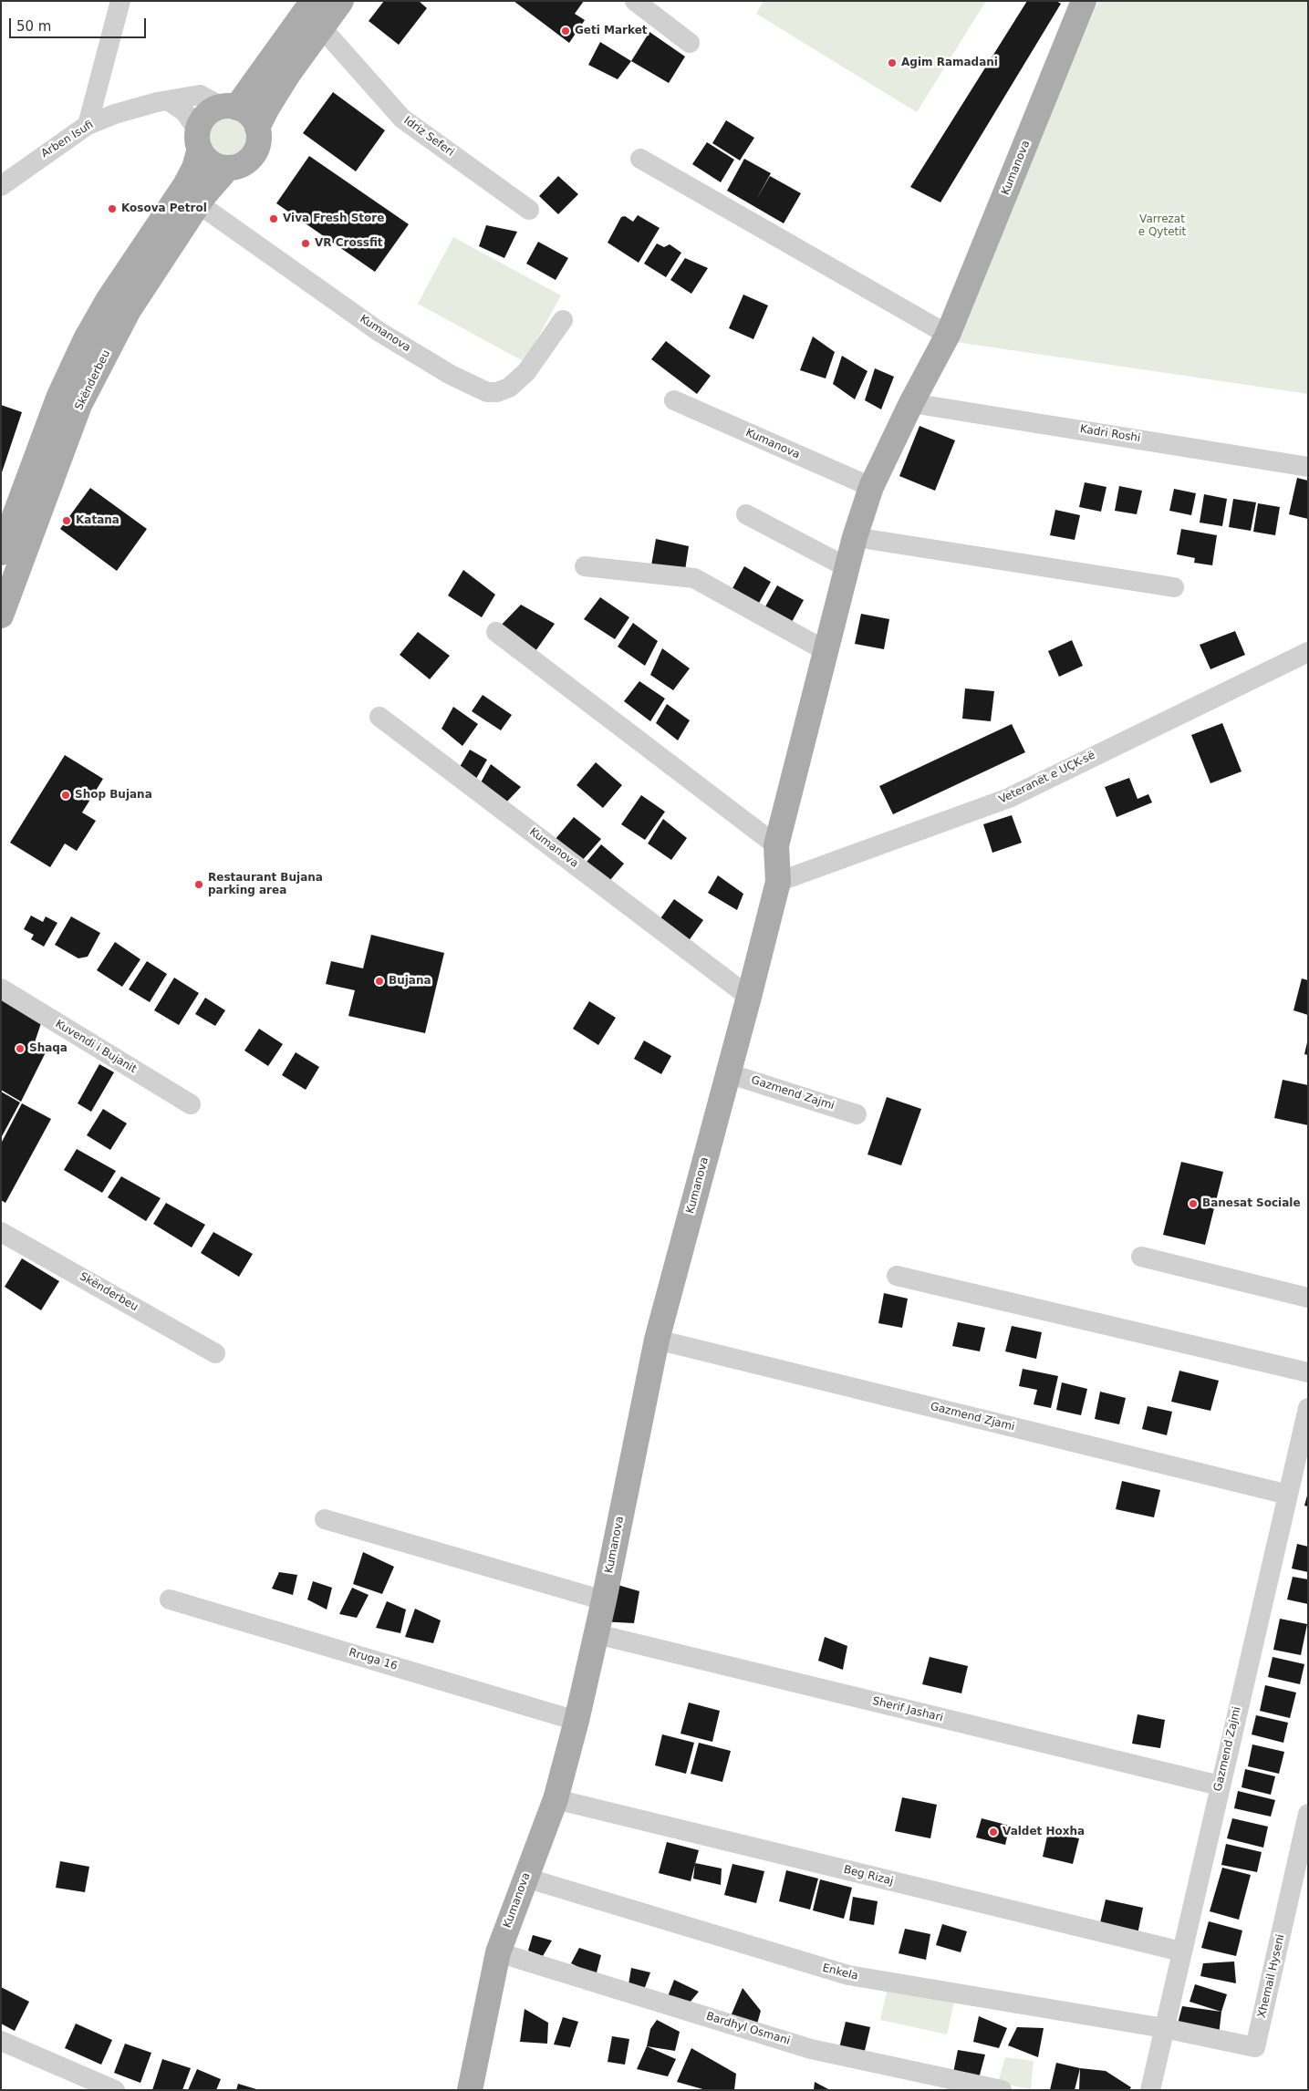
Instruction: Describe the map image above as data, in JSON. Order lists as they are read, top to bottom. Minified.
{"streets":{"main road":["Kumanova","Skënderbeu"],"street":["Idriz Seferi","Arben Isufi","Kadri Roshi","Veteranët e UÇK-së","Kuvendi i Bujanit","Gazmend Zajmi","Gazmend Zjami","Rruga 16","Sherif Jashari","Beg Rizaj","Enkela","Xhemail Hyseni","Bardhyl Osmani"]},"crossings":[["Arben Isufi","Skënderbeu"],["Kumanova","Skënderbeu"],["Kumanova","Kadri Roshi"],["Kumanova","Veteranët e UÇK-së"],["Kumanova","Gazmend Zajmi"],["Kumanova","Gazmend Zjami"],["Kumanova","Rruga 16"],["Kumanova","Sherif Jashari"],["Kumanova","Beg Rizaj"],["Kumanova","Enkela"],["Kumanova","Bardhyl Osmani"],["Gazmend Zajmi","Gazmend Zjami"],["Gazmend Zajmi","Sherif Jashari"],["Gazmend Zajmi","Beg Rizaj"],["Gazmend Zajmi","Enkela"],["Gazmend Zajmi","Xhemail Hyseni"],["Enkela","Xhemail Hyseni"]],"parks":["Varrezat e Qytetit"],"places":["Geti Market","Agim Ramadani","Kosova Petrol","Viva Fresh Store","VR Crossfit","Katana","Shop Bujana","Restaurant Bujana parking area","Bujana","Shaqa","Banesat Sociale","Valdet Hoxha"],"scale_bar":"50 m"}
